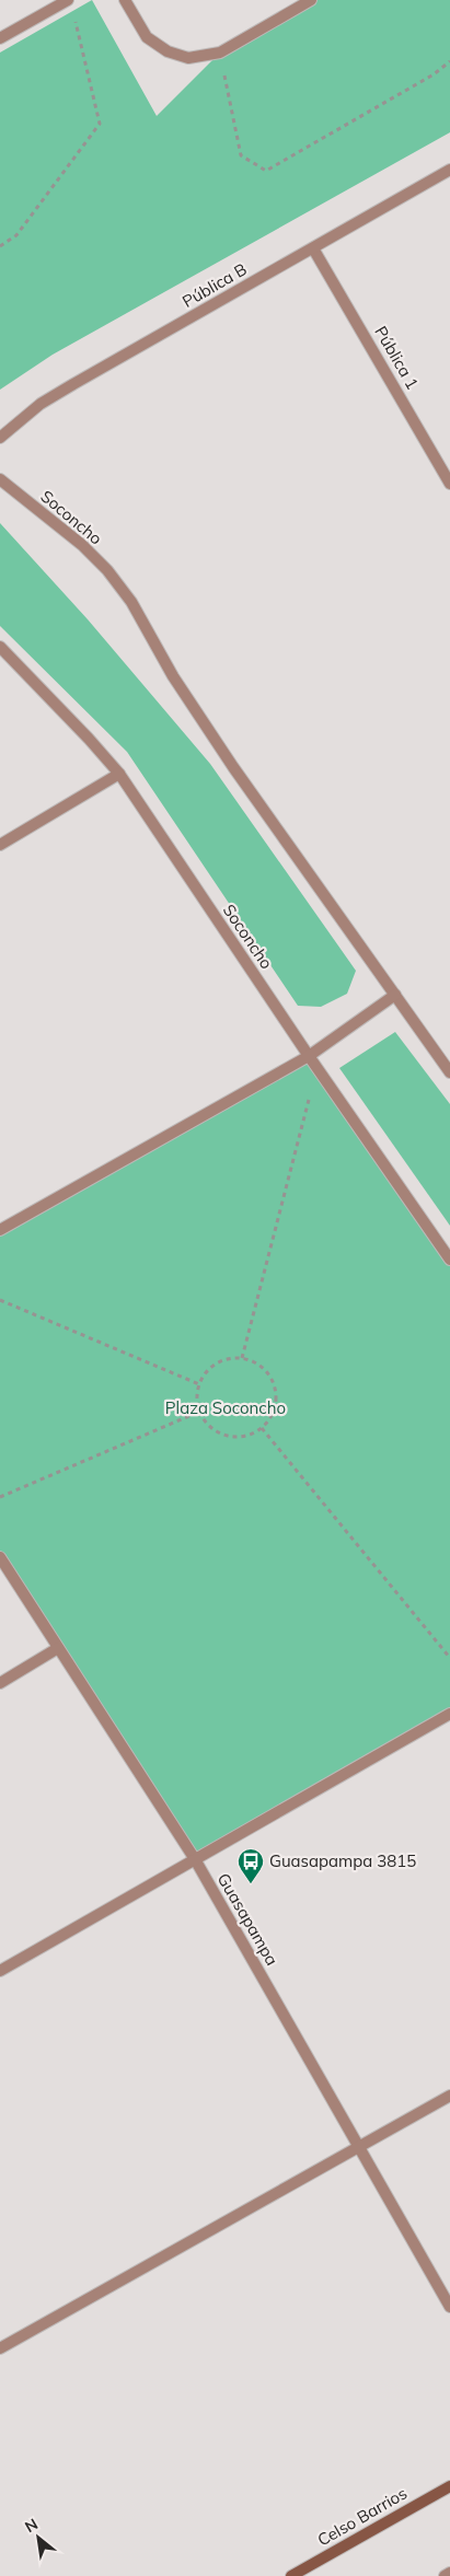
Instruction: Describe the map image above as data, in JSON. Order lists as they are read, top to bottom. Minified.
{"streets":{"main road":["Celso Barrios"],"street":["Pública B","Pública 1","Soconcho","Guasapampa"]},"crossings":[["Pública B","Pública 1"]],"parks":["Plaza Soconcho"],"places":{"bus stop":["Guasapampa 3815"]},"north":"top left"}
